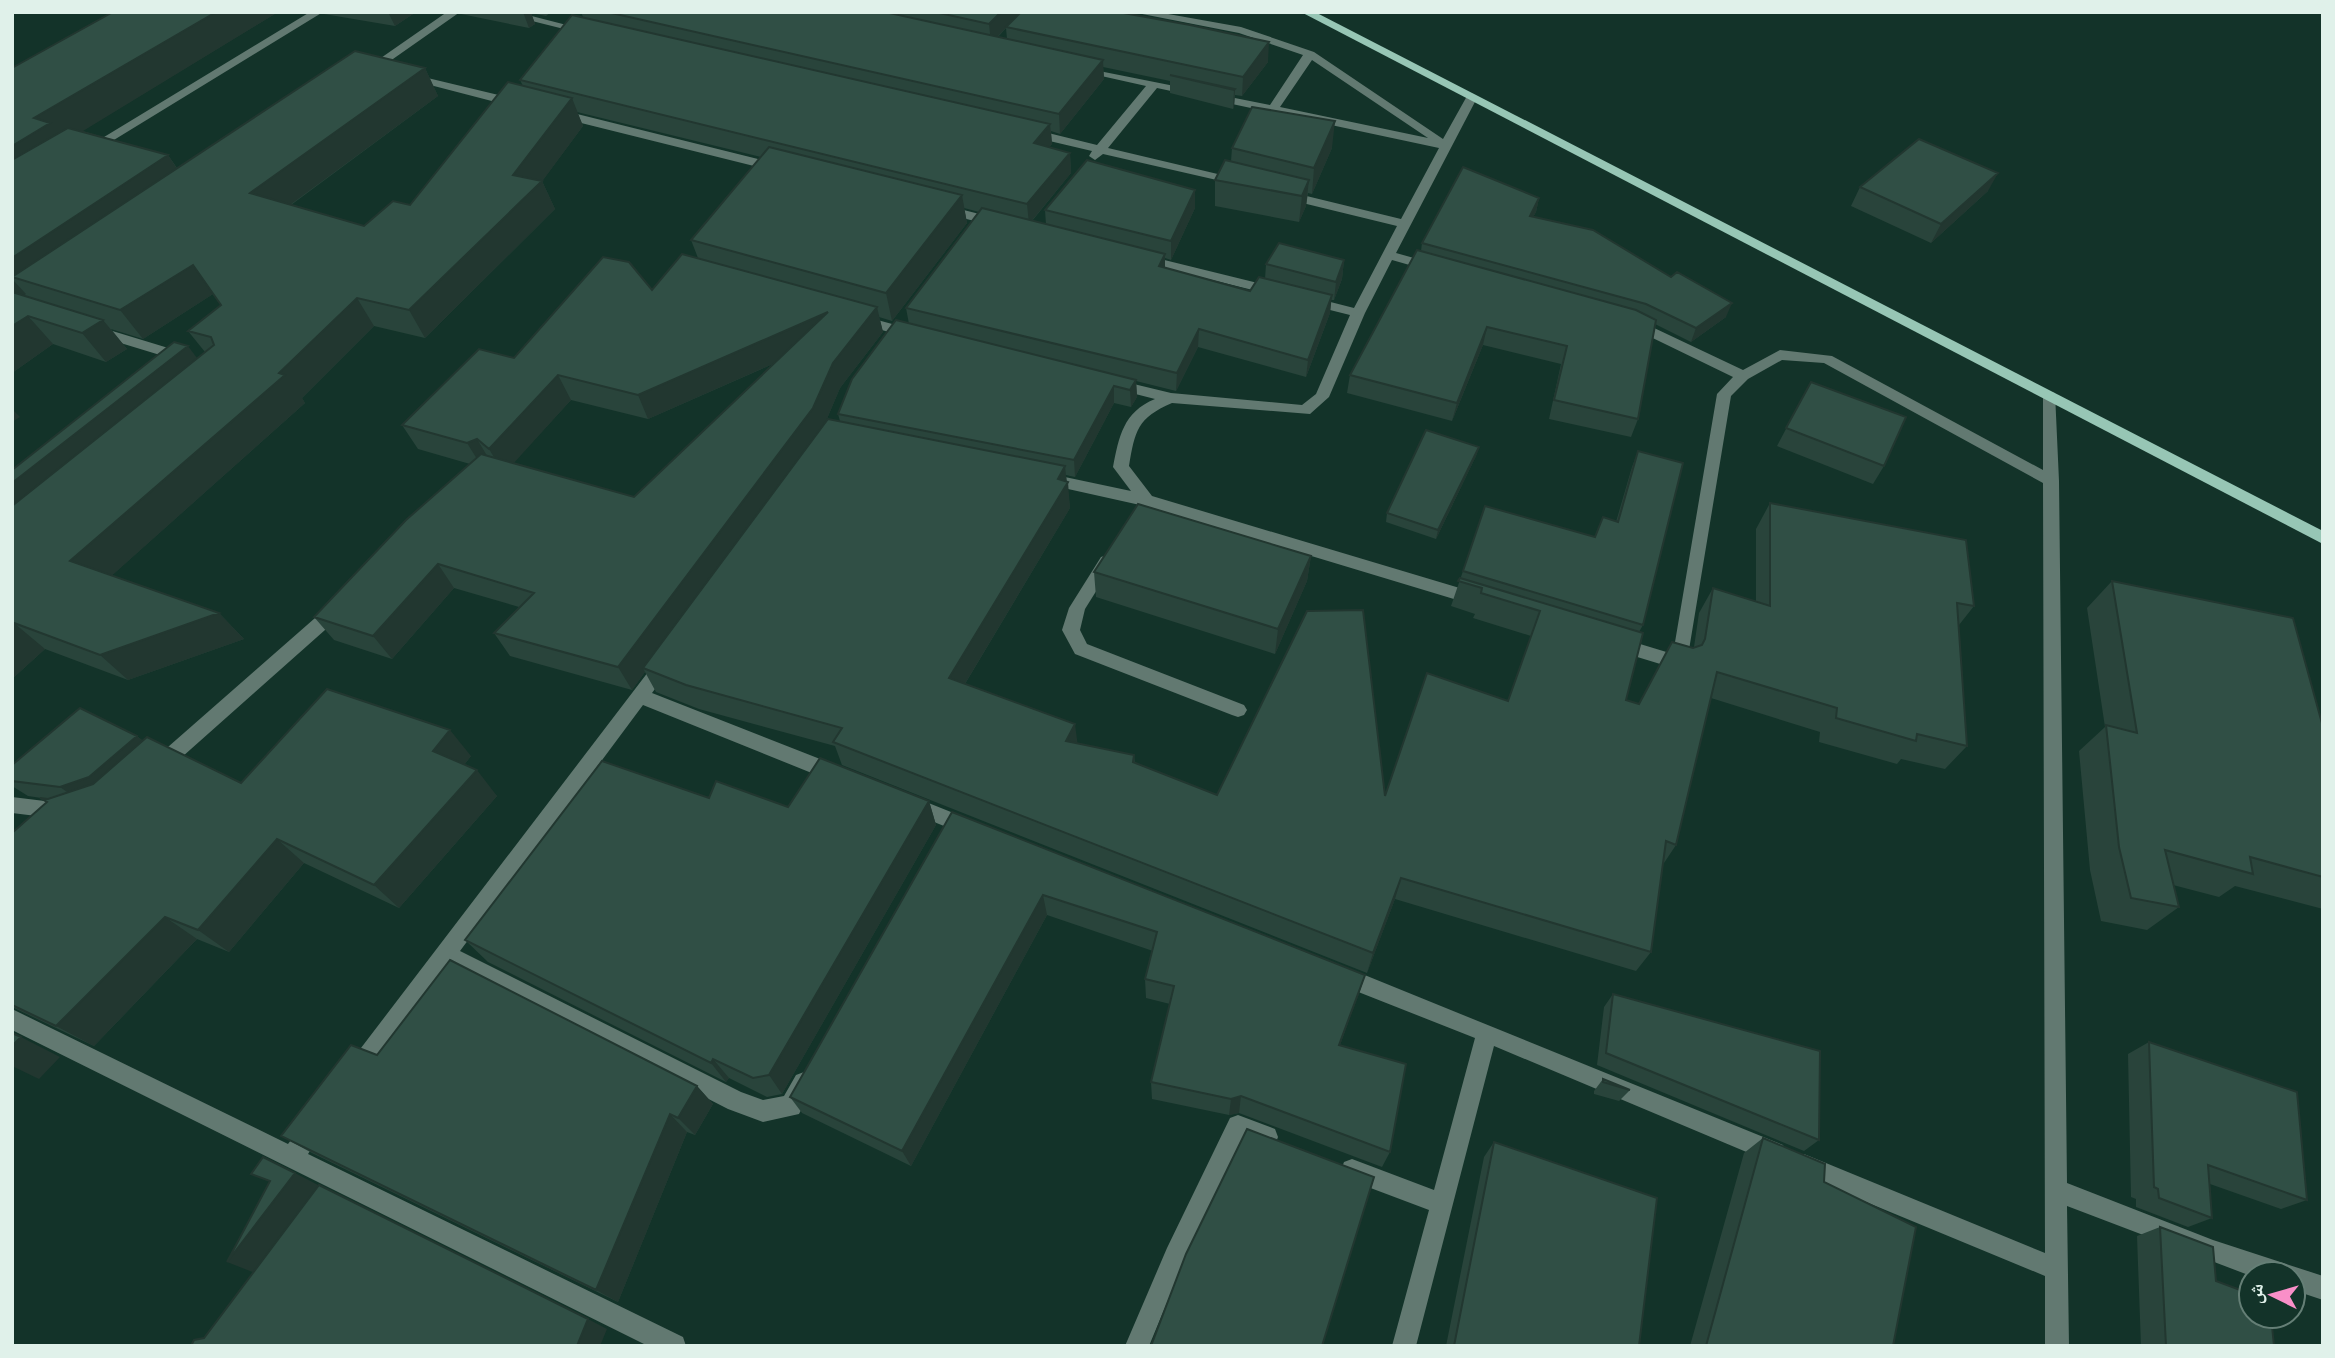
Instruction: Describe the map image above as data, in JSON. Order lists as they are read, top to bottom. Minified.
{"north":"left"}
